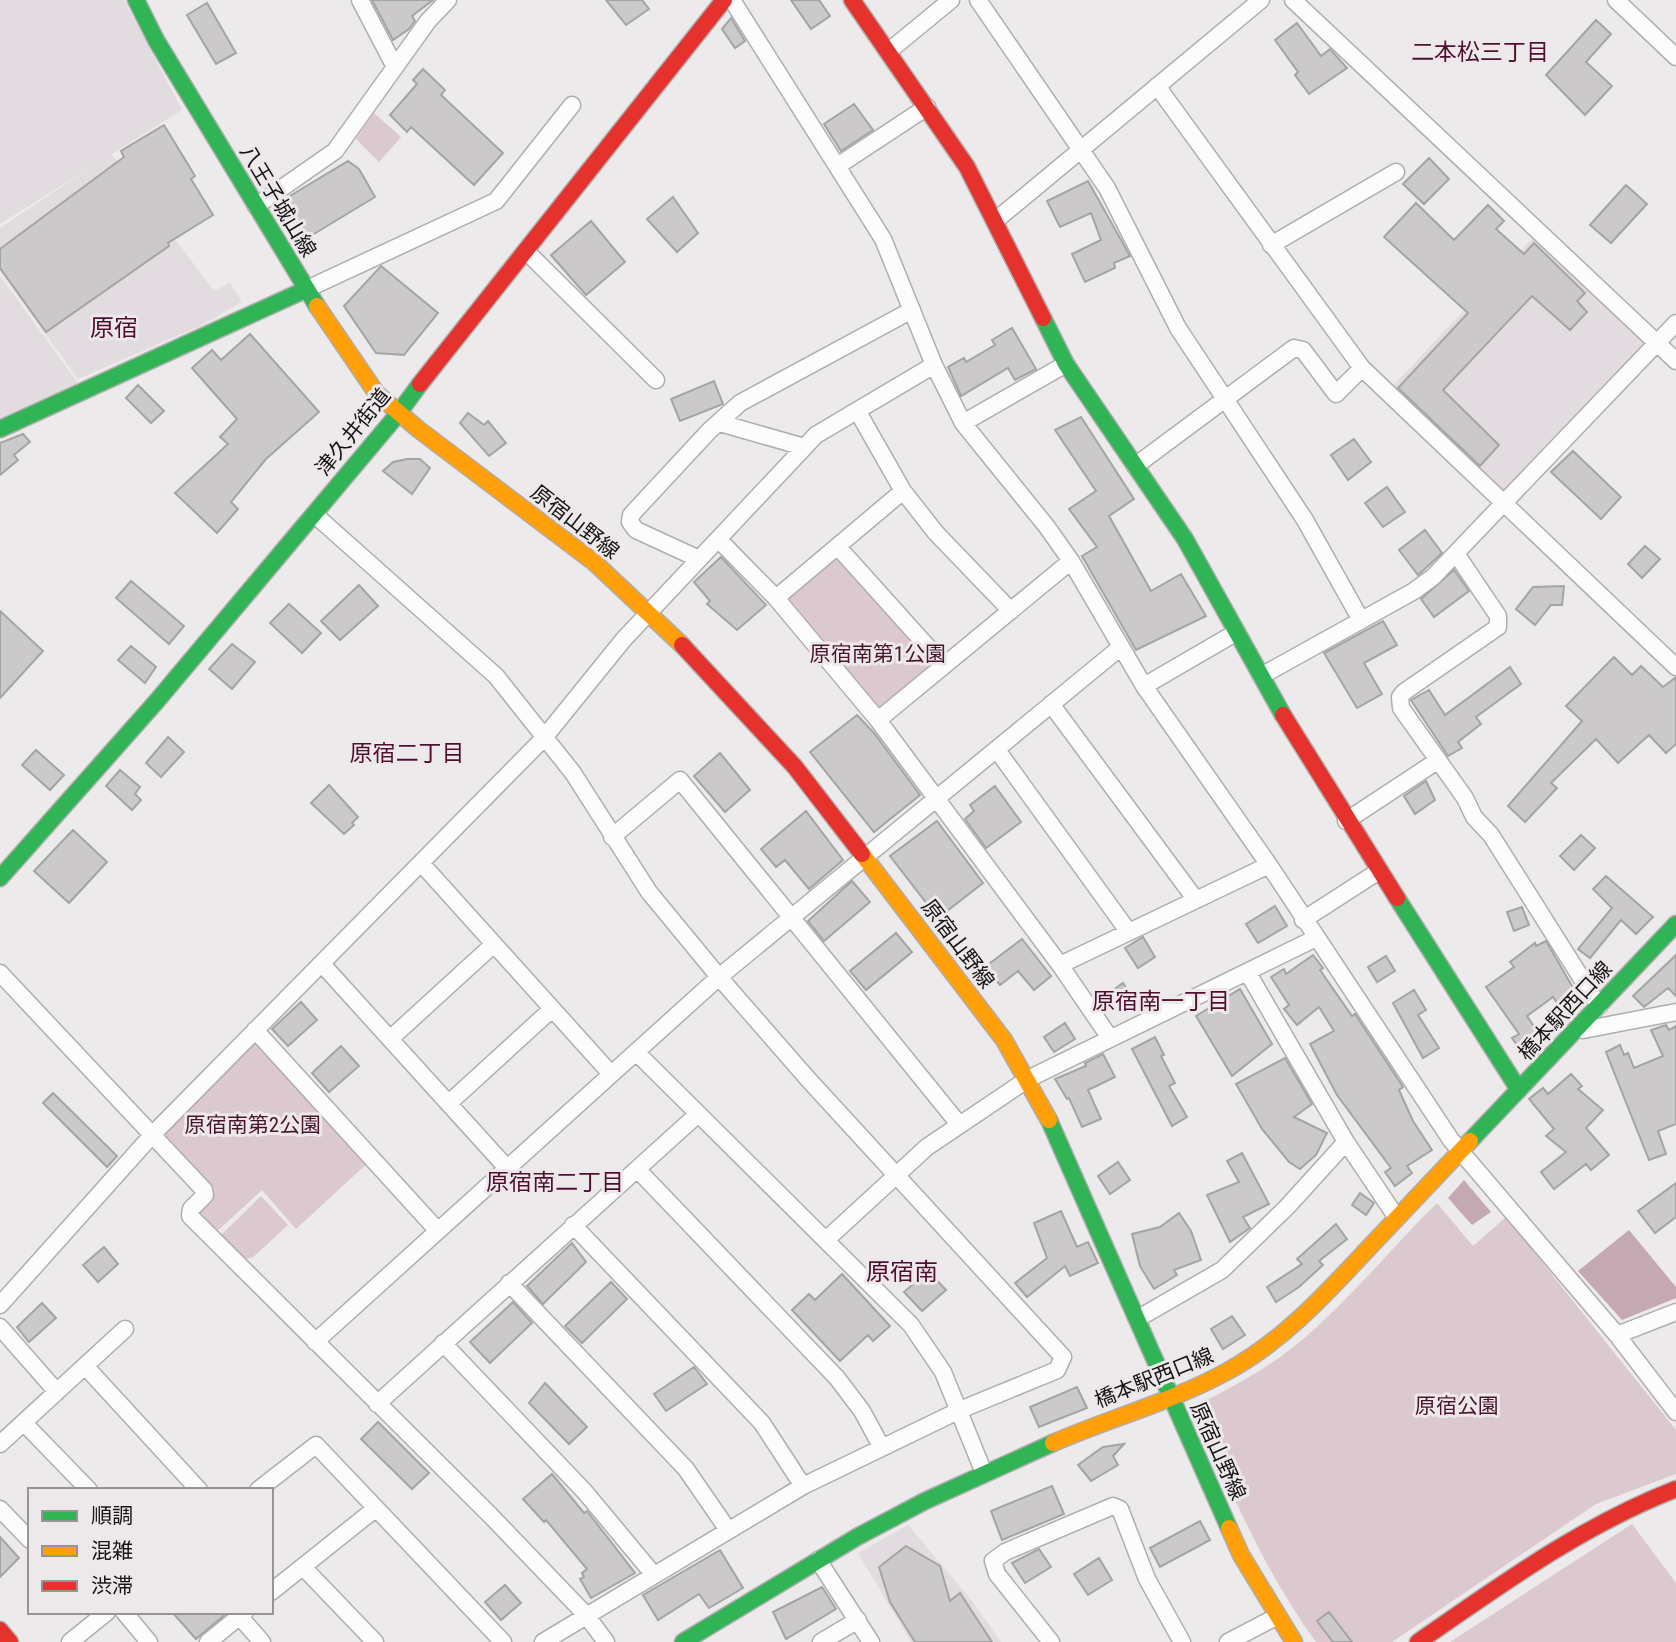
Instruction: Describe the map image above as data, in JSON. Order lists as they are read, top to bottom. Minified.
{"streets":{"main road":["八王子城山線","津久井街道","原宿山野線","橋本駅西口線"]},"crossings":[["八王子城山線","津久井街道"],["八王子城山線","原宿山野線"],["津久井街道","原宿山野線"],["原宿山野線","橋本駅西口線"]],"districts":["二本松三丁目","原宿","原宿二丁目","原宿南一丁目","原宿南二丁目","原宿南"],"parks":["原宿南第1公園","原宿南第2公園","原宿公園"],"legend":["順調","混雑","渋滞"]}
